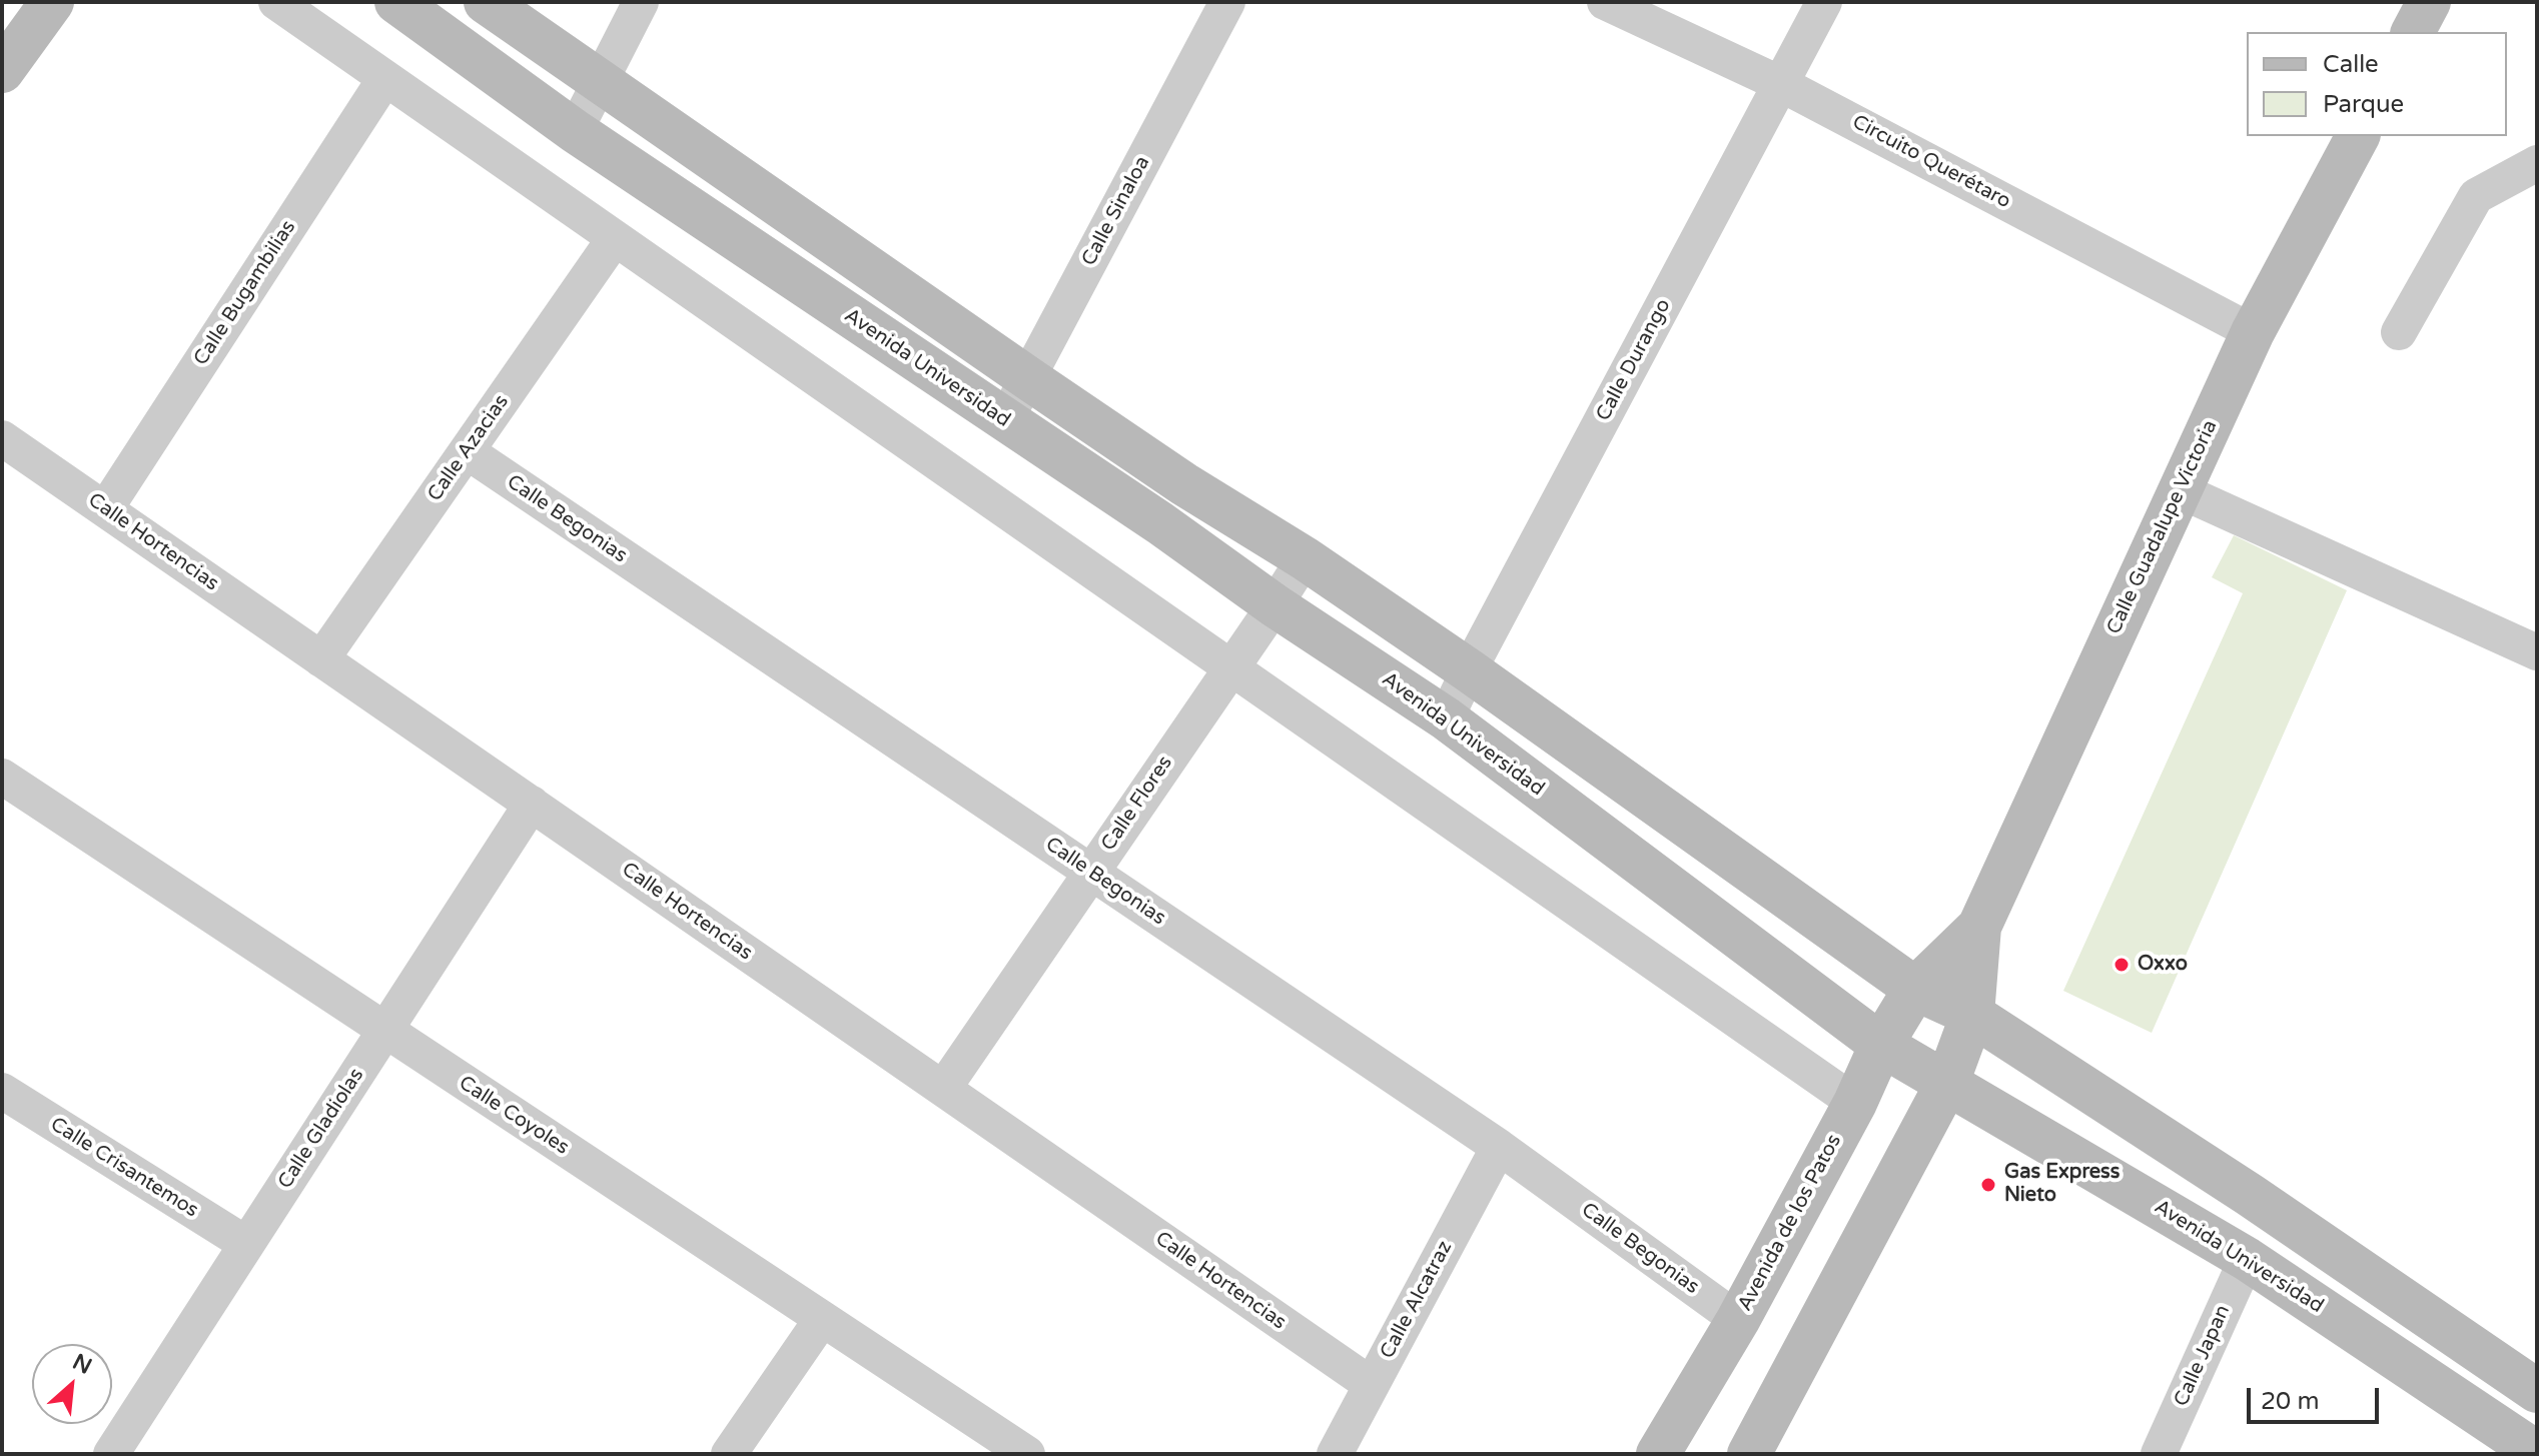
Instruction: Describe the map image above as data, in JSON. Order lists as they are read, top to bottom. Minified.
{"streets":{"main road":["Avenida Universidad","Calle Guadalupe Victoria","Avenida de los Patos"],"street":["Circuito Querétaro","Calle Sinaloa","Calle Bugambilias","Calle Durango","Calle Azacias","Calle Begonias","Calle Hortencias","Calle Flores","Calle Coyoles","Calle Gladiolas","Calle Crisantemos","Calle Alcatraz","Calle Japan"]},"crossings":[["Circuito Querétaro","Calle Durango"],["Circuito Querétaro","Calle Guadalupe Victoria"],["Calle Sinaloa","Avenida Universidad"],["Calle Bugambilias","Calle Hortencias"],["Calle Durango","Avenida Universidad"],["Avenida Universidad","Calle Flores"],["Avenida Universidad","Avenida de los Patos"],["Avenida Universidad","Calle Japan"],["Calle Azacias","Calle Begonias"],["Calle Azacias","Calle Hortencias"],["Calle Begonias","Calle Flores"],["Calle Begonias","Avenida de los Patos"],["Calle Begonias","Calle Alcatraz"],["Calle Guadalupe Victoria","Avenida de los Patos"],["Calle Hortencias","Calle Flores"],["Calle Hortencias","Calle Gladiolas"],["Calle Hortencias","Calle Alcatraz"],["Calle Coyoles","Calle Gladiolas"],["Calle Gladiolas","Calle Crisantemos"]],"places":["Oxxo","Gas Express Nieto"],"legend":["Calle","Parque"],"scale_bar":"20 m","north":"top right"}
